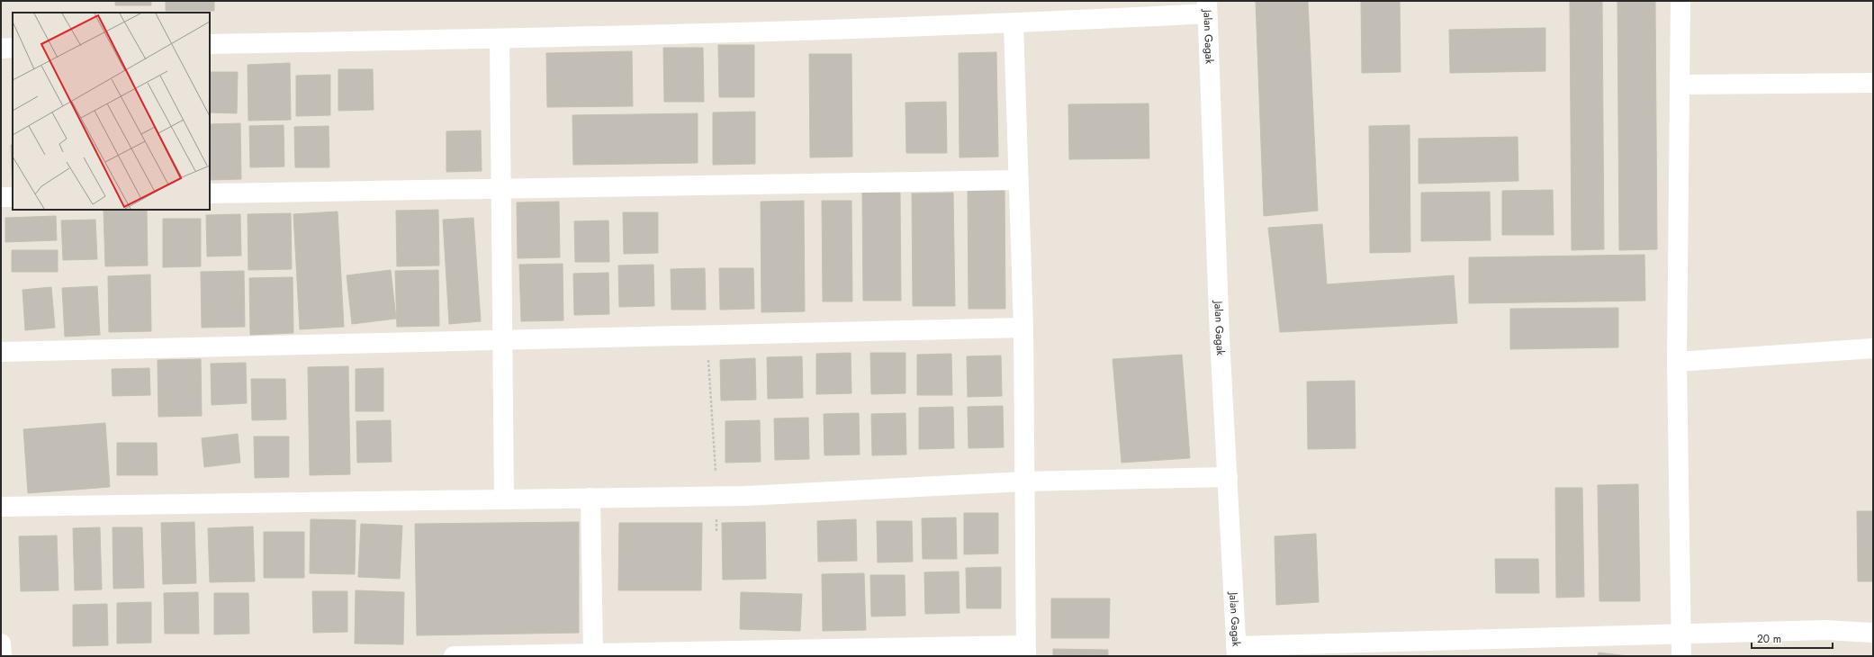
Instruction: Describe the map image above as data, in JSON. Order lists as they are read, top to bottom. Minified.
{"streets":{"street":["Jalan Gagak"]},"scale_bar":"20 m"}
